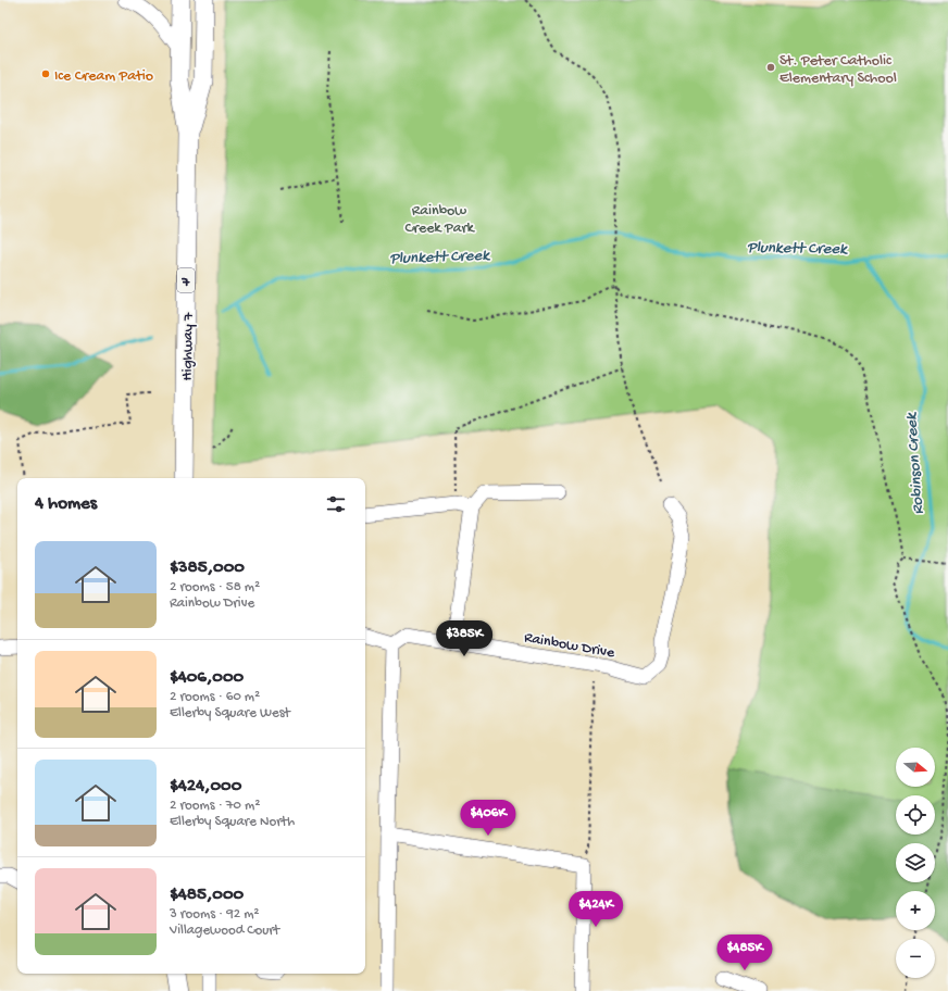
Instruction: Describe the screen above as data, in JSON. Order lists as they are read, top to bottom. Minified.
{"streets":{"main road":["7","Highway 7"],"street":["Rainbow Drive"]},"water":["Plunkett Creek","Robinson Creek"],"parks":["Rainbow Creek Park"],"places":["St. Peter Catholic Elementary School","Ice Cream Patio"],"north":"right","page":{"heading":"4 homes","list":[{"name":"$385,000","note":"2 rooms · 58 m² · Rainbow Drive"},{"name":"$406,000","note":"2 rooms · 60 m² · Ellerby Square West"},{"name":"$424,000","note":"2 rooms · 70 m² · Ellerby Square North"},{"name":"$485,000","note":"3 rooms · 92 m² · Villagewood Court"}],"price":["$385K","$406K","$424K","$485K"],"map_buttons":["+","−"]}}
